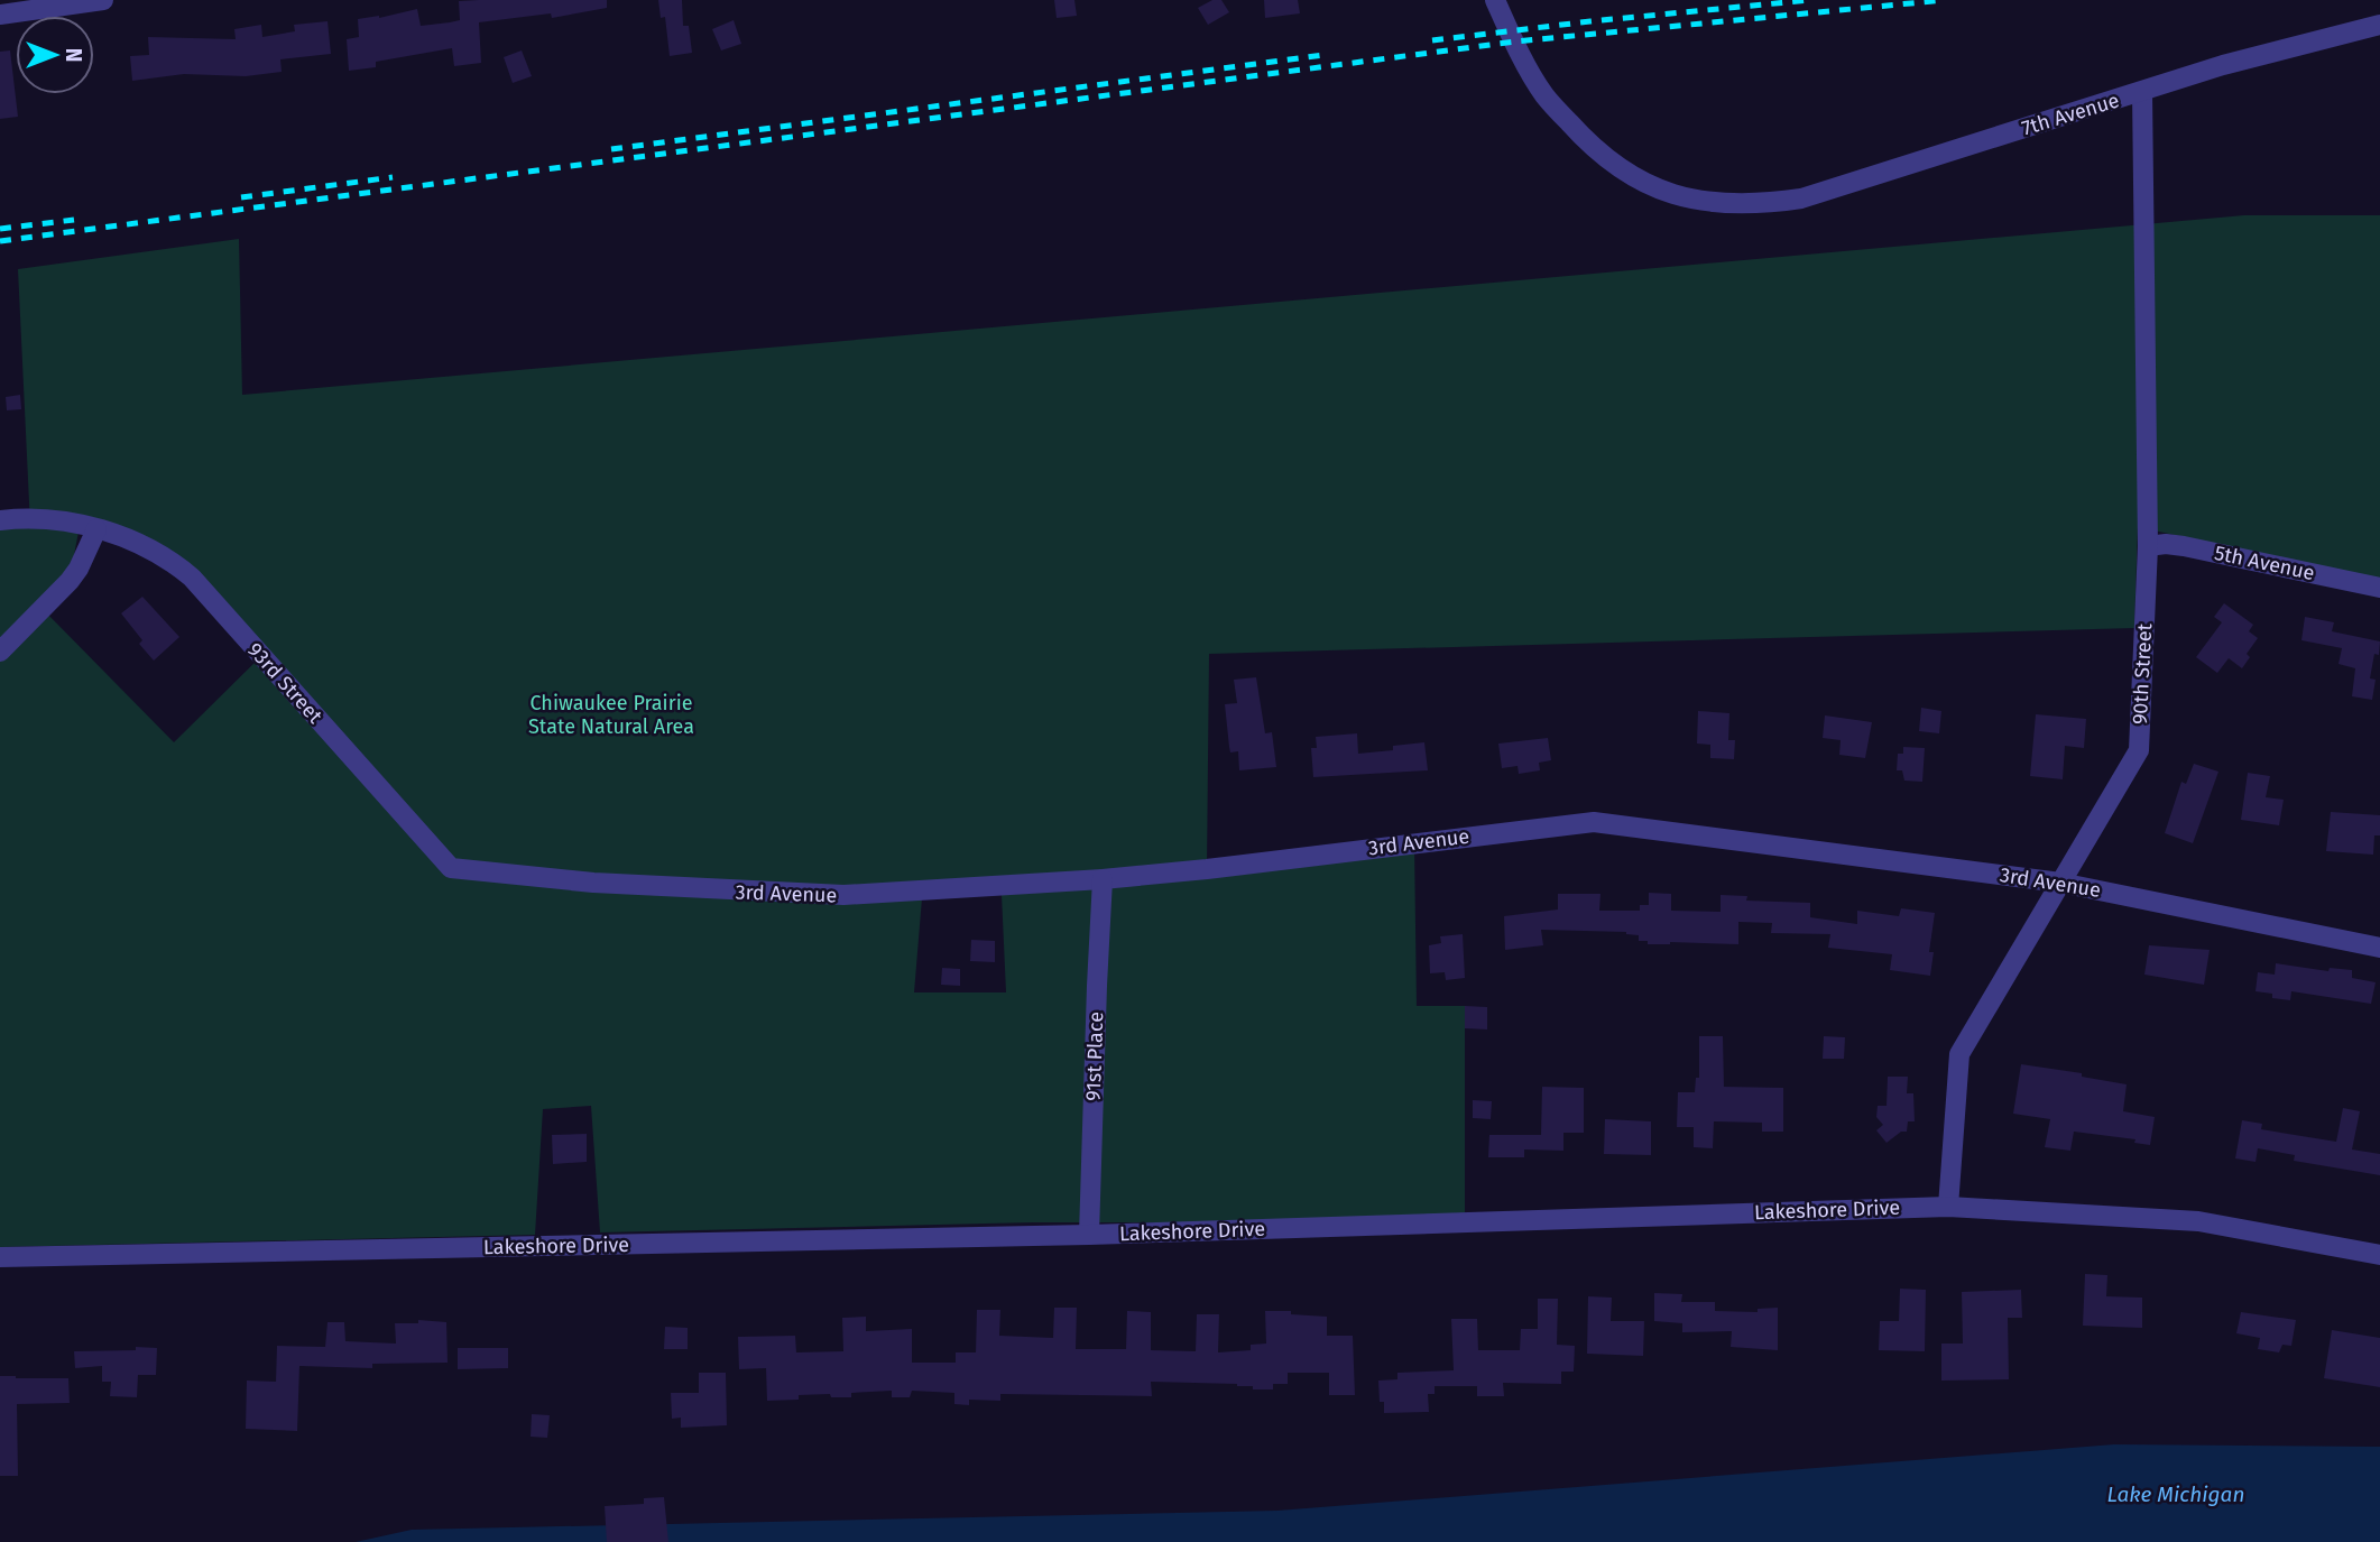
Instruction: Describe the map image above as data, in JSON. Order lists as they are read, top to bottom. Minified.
{"streets":{"street":["7th Avenue","5th Avenue","90th Street","93rd Street","3rd Avenue","91st Place","Lakeshore Drive"]},"crossings":[["7th Avenue","90th Street"],["5th Avenue","90th Street"],["90th Street","3rd Avenue"],["90th Street","Lakeshore Drive"],["93rd Street","3rd Avenue"],["3rd Avenue","91st Place"],["91st Place","Lakeshore Drive"]],"water":["Lake Michigan"],"parks":["Chiwaukee Prairie State Natural Area"],"north":"right"}
